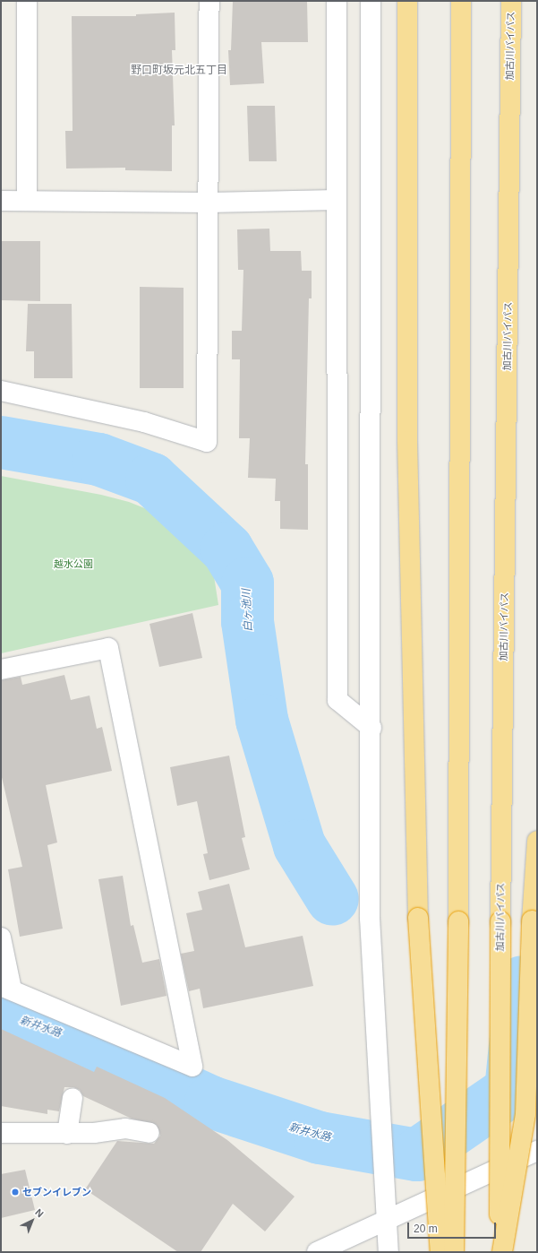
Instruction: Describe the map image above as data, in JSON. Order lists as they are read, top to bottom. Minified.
{"streets":{"highway":["加古川バイパス"]},"districts":["野口町坂元北五丁目"],"water":["白ヶ池川","新井水路"],"parks":["越水公園"],"places":["セブンイレブン"],"scale_bar":"20 m","north":"top right"}
